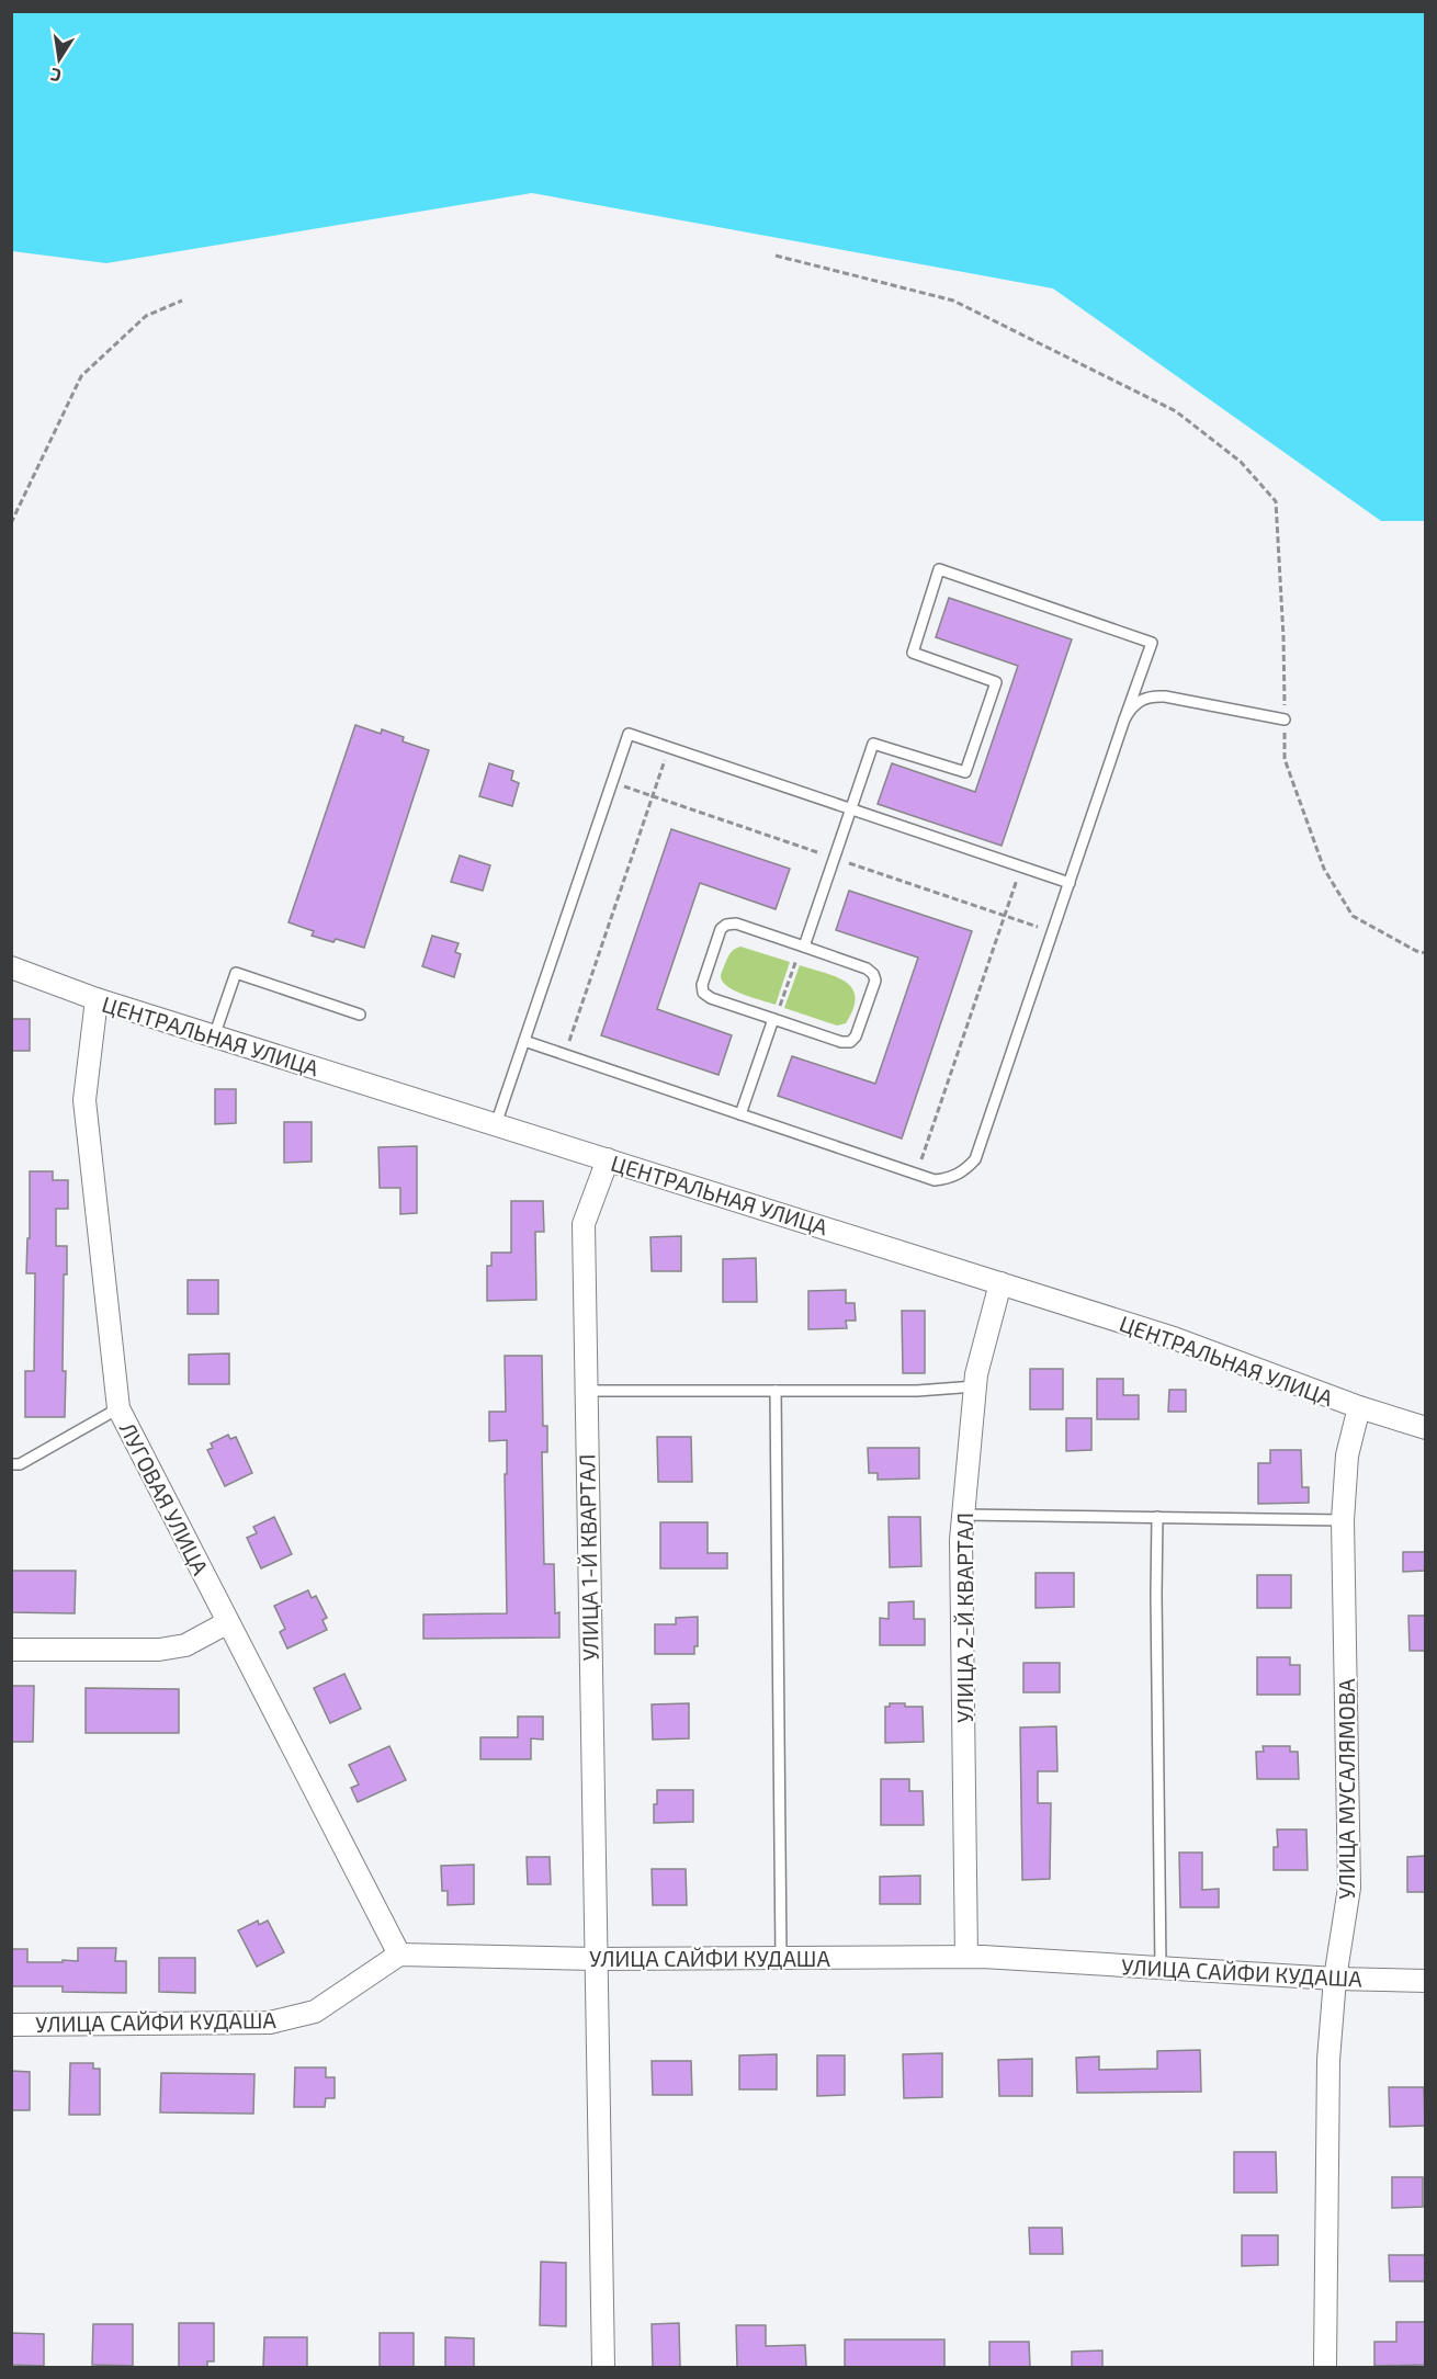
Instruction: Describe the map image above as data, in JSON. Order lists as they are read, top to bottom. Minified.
{"streets":{"street":["ЦЕНТРАЛЬНАЯ УЛИЦА","ЛУГОВАЯ УЛИЦА","УЛИЦА 1-Й КВАРТАЛ","УЛИЦА 2-Й КВАРТАЛ","УЛИЦА МУСАЛЯМОВА","УЛИЦА САЙФИ КУДАША"]},"crossings":[["ЦЕНТРАЛЬНАЯ УЛИЦА","ЛУГОВАЯ УЛИЦА"],["ЦЕНТРАЛЬНАЯ УЛИЦА","УЛИЦА 1-Й КВАРТАЛ"],["ЦЕНТРАЛЬНАЯ УЛИЦА","УЛИЦА 2-Й КВАРТАЛ"],["ЦЕНТРАЛЬНАЯ УЛИЦА","УЛИЦА МУСАЛЯМОВА"],["ЛУГОВАЯ УЛИЦА","УЛИЦА САЙФИ КУДАША"],["УЛИЦА 1-Й КВАРТАЛ","УЛИЦА САЙФИ КУДАША"],["УЛИЦА 2-Й КВАРТАЛ","УЛИЦА САЙФИ КУДАША"],["УЛИЦА МУСАЛЯМОВА","УЛИЦА САЙФИ КУДАША"]],"north":"bottom"}
